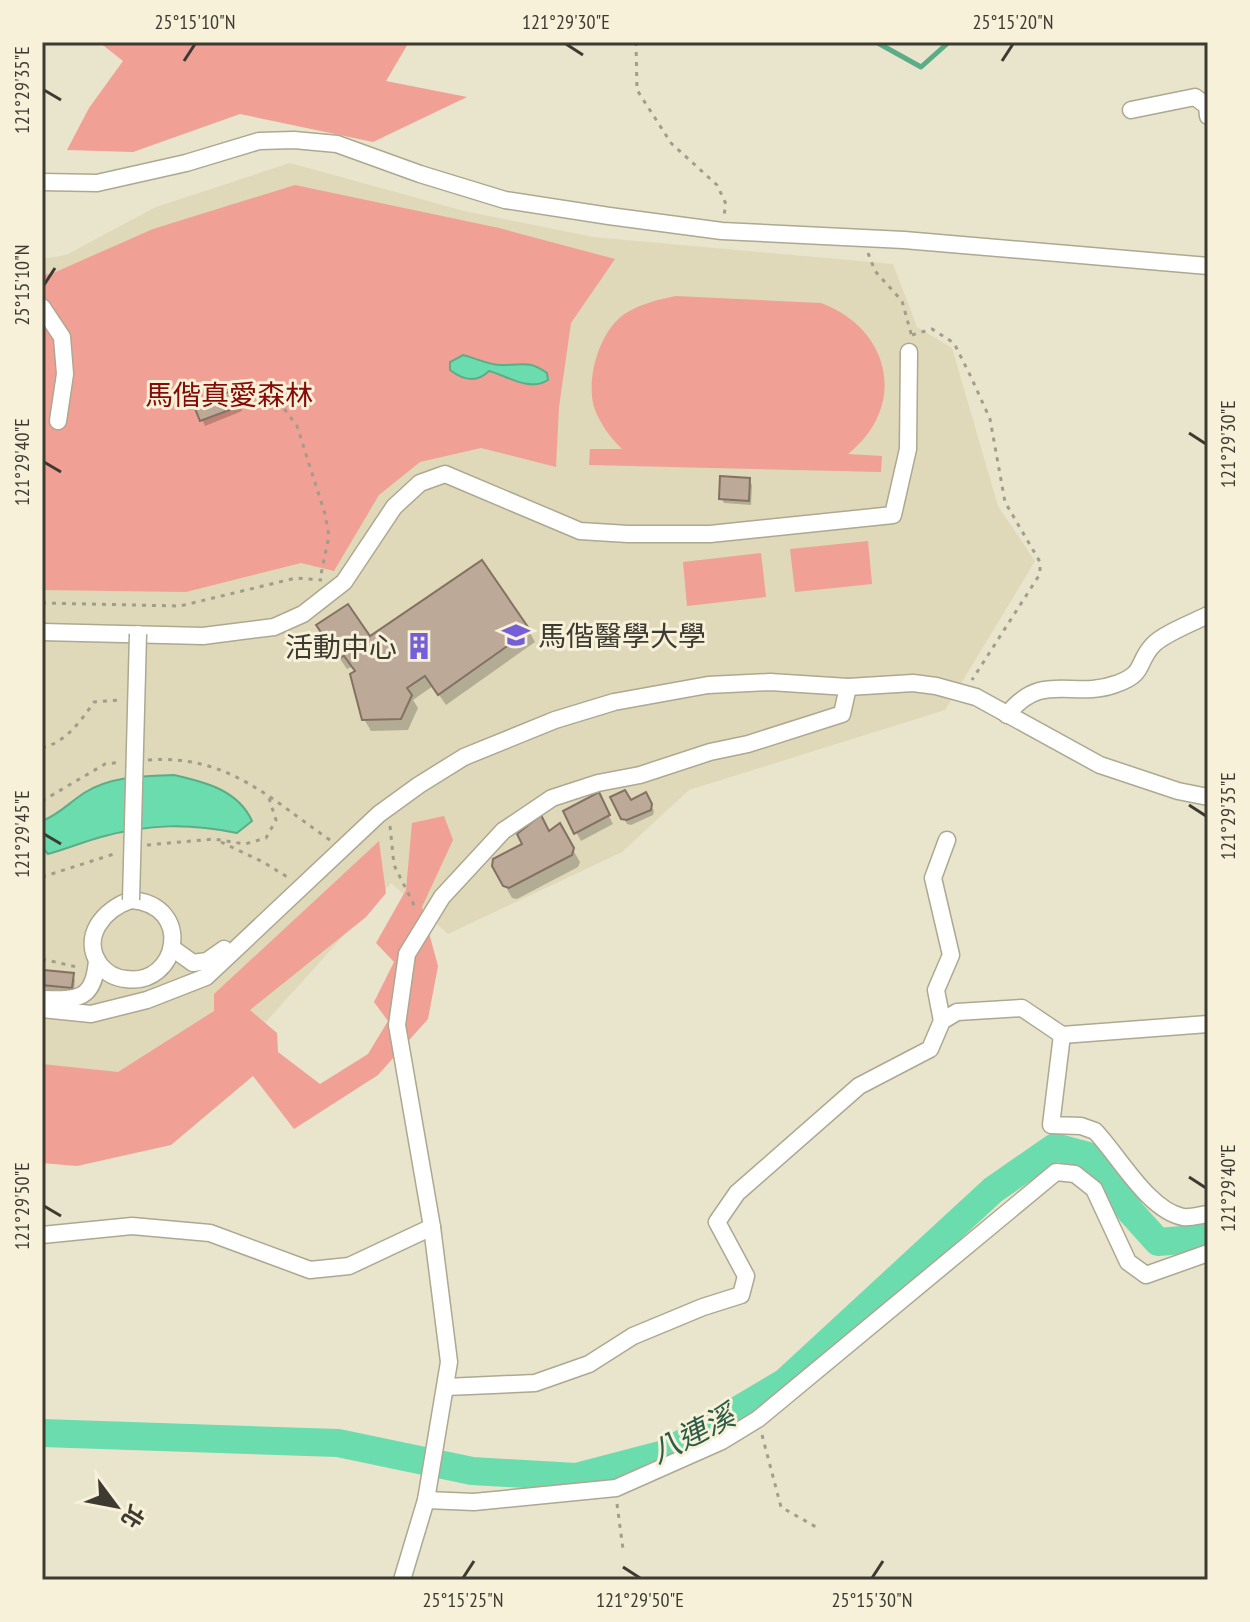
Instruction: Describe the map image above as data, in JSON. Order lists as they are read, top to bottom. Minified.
{"water":["八連溪"],"parks":["馬偕真愛森林"],"places":{"school or university":["馬偕醫學大學"],"building":["活動中心"]},"north":"bottom right","coordinates":["25°15'10\"N","121°29'30\"E","25°15'20\"N","121°29'35\"E","121°29'40\"E","121°29'45\"E","121°29'50\"E","25°15'25\"N","25°15'30\"N"]}
